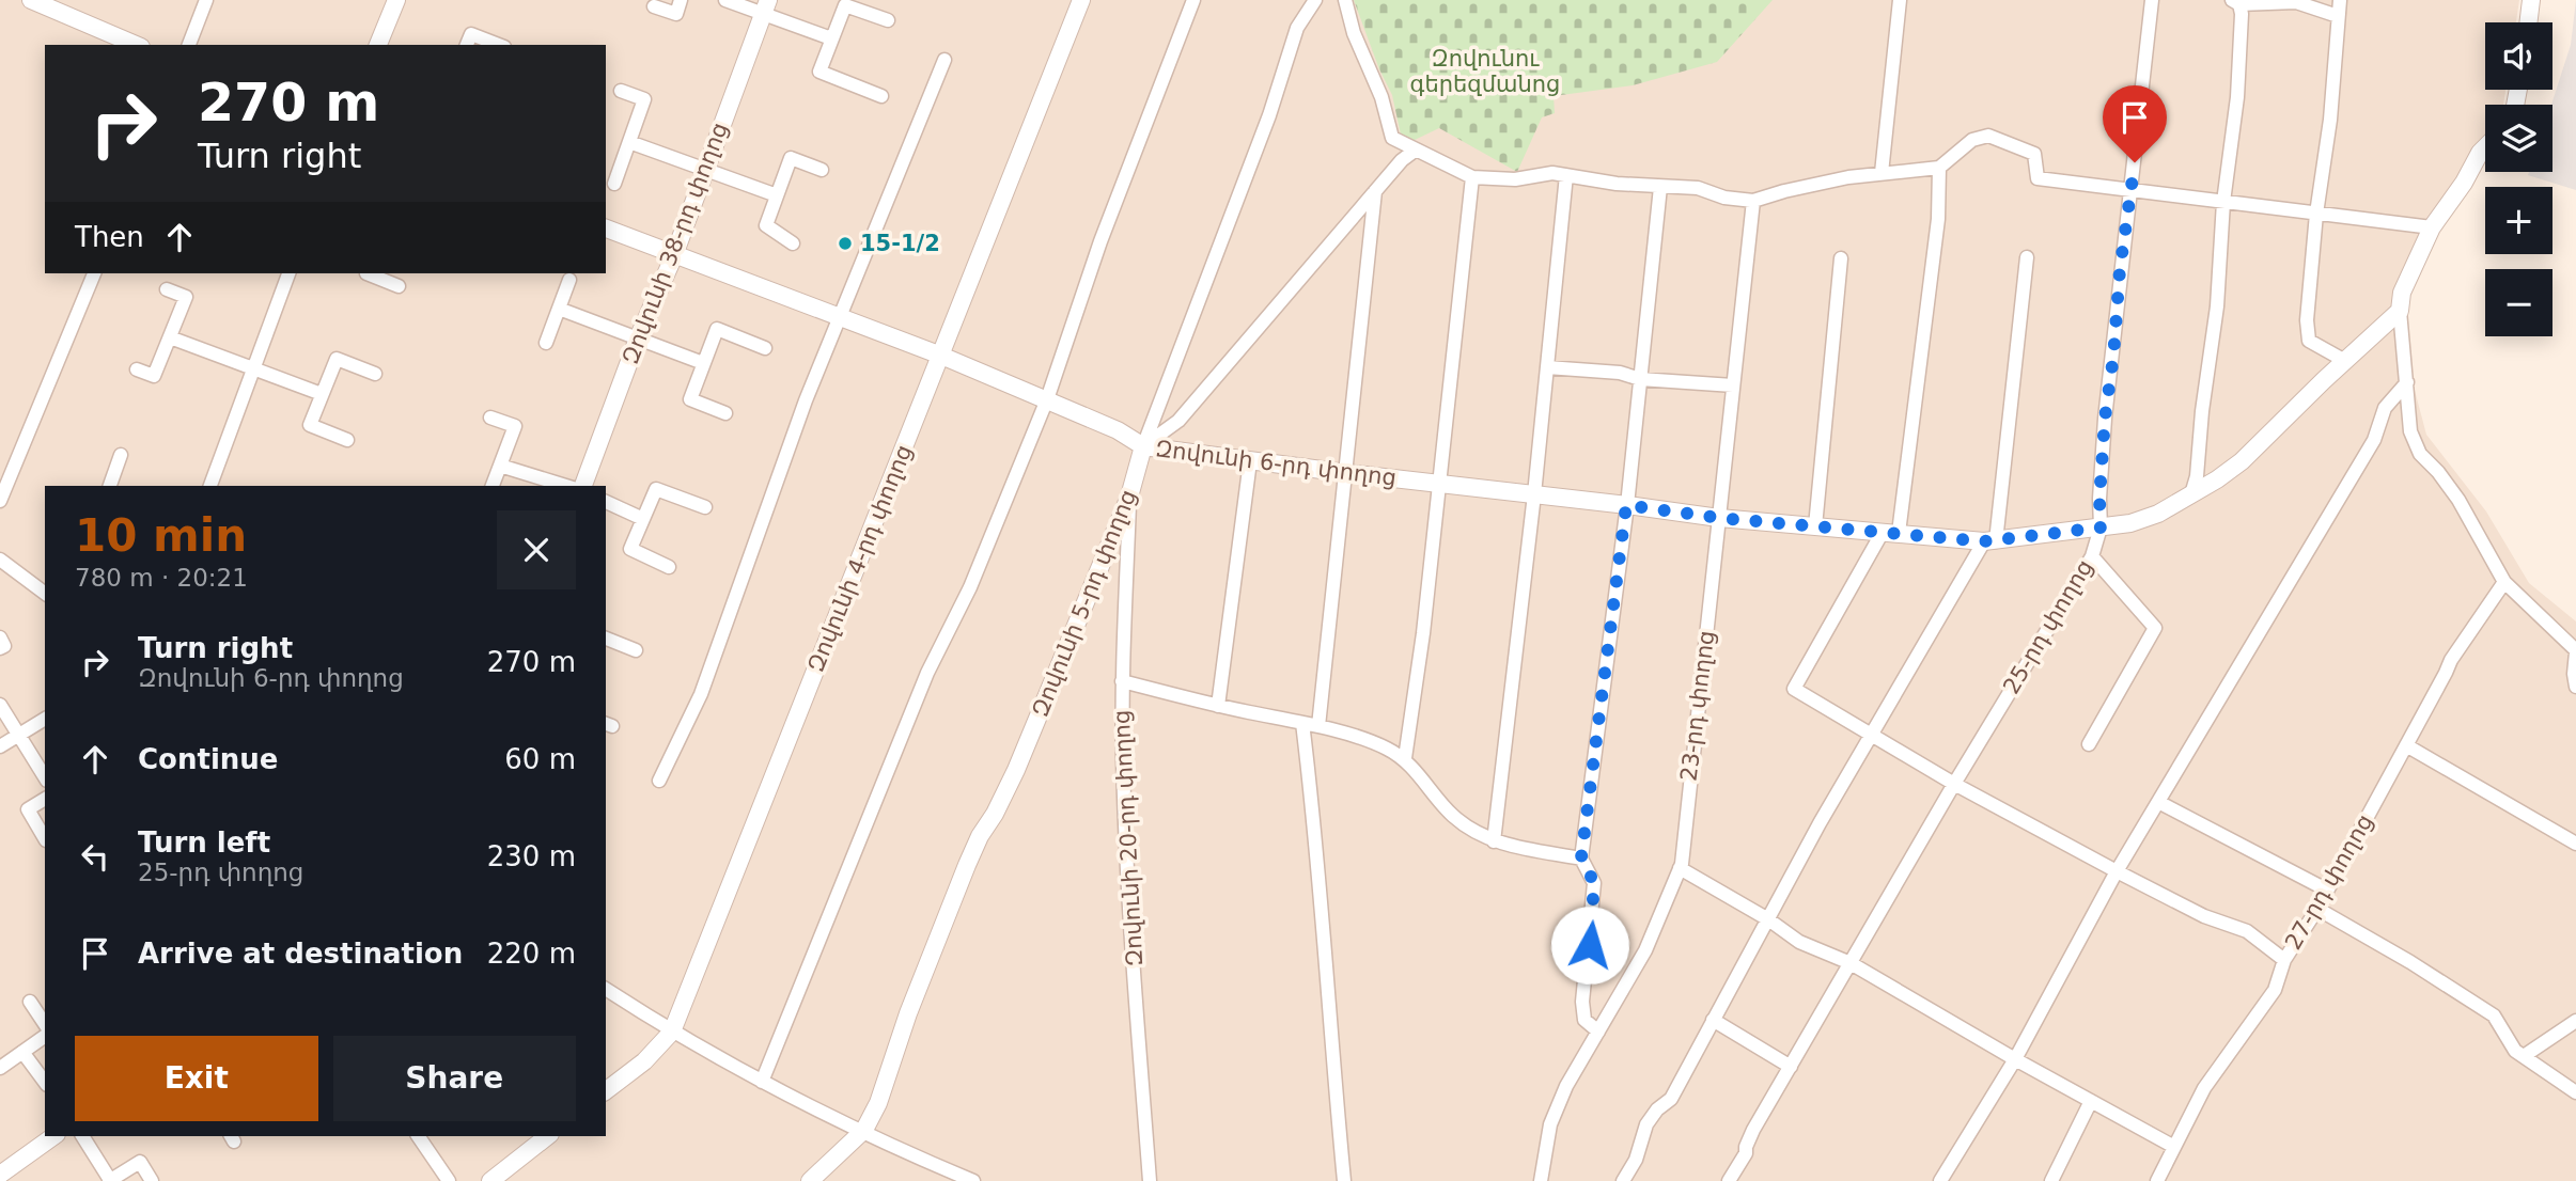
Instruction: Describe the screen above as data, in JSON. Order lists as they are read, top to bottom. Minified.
{"streets":{"street":["Զովունի 38-րդ փողոց","Զովունի 6-րդ փողոց","Զովունի 4-րդ փողոց","Զովունի 5-րդ փողոց","25-րդ փողոց","23-րդ փողոց","Զովունի 20-րդ փողոց","27-րդ փողոց"]},"crossings":[["Զովունի 38-րդ փողոց","Զովունի 6-րդ փողոց"],["Զովունի 6-րդ փողոց","Զովունի 4-րդ փողոց"],["Զովունի 6-րդ փողոց","Զովունի 5-րդ փողոց"],["Զովունի 6-րդ փողոց","25-րդ փողոց"],["Զովունի 6-րդ փողոց","23-րդ փողոց"],["Զովունի 5-րդ փողոց","Զովունի 20-րդ փողոց"]],"parks":["Զովունու գերեզմանոց"],"places":["15-1/2"],"page":{"map_buttons":["+","−"],"turn":["270 m","Turn right"],"then":"Then","heading":["10 min","780 m · 20:21"],"list":[{"name":"Turn right","note":"Զովունի 6-րդ փողոց","value":"270 m"},{"name":"Continue","value":"60 m"},{"name":"Turn left","note":"25-րդ փողոց","value":"230 m"},{"name":"Arrive at destination","value":"220 m"}],"buttons":["Exit","Share"]}}
